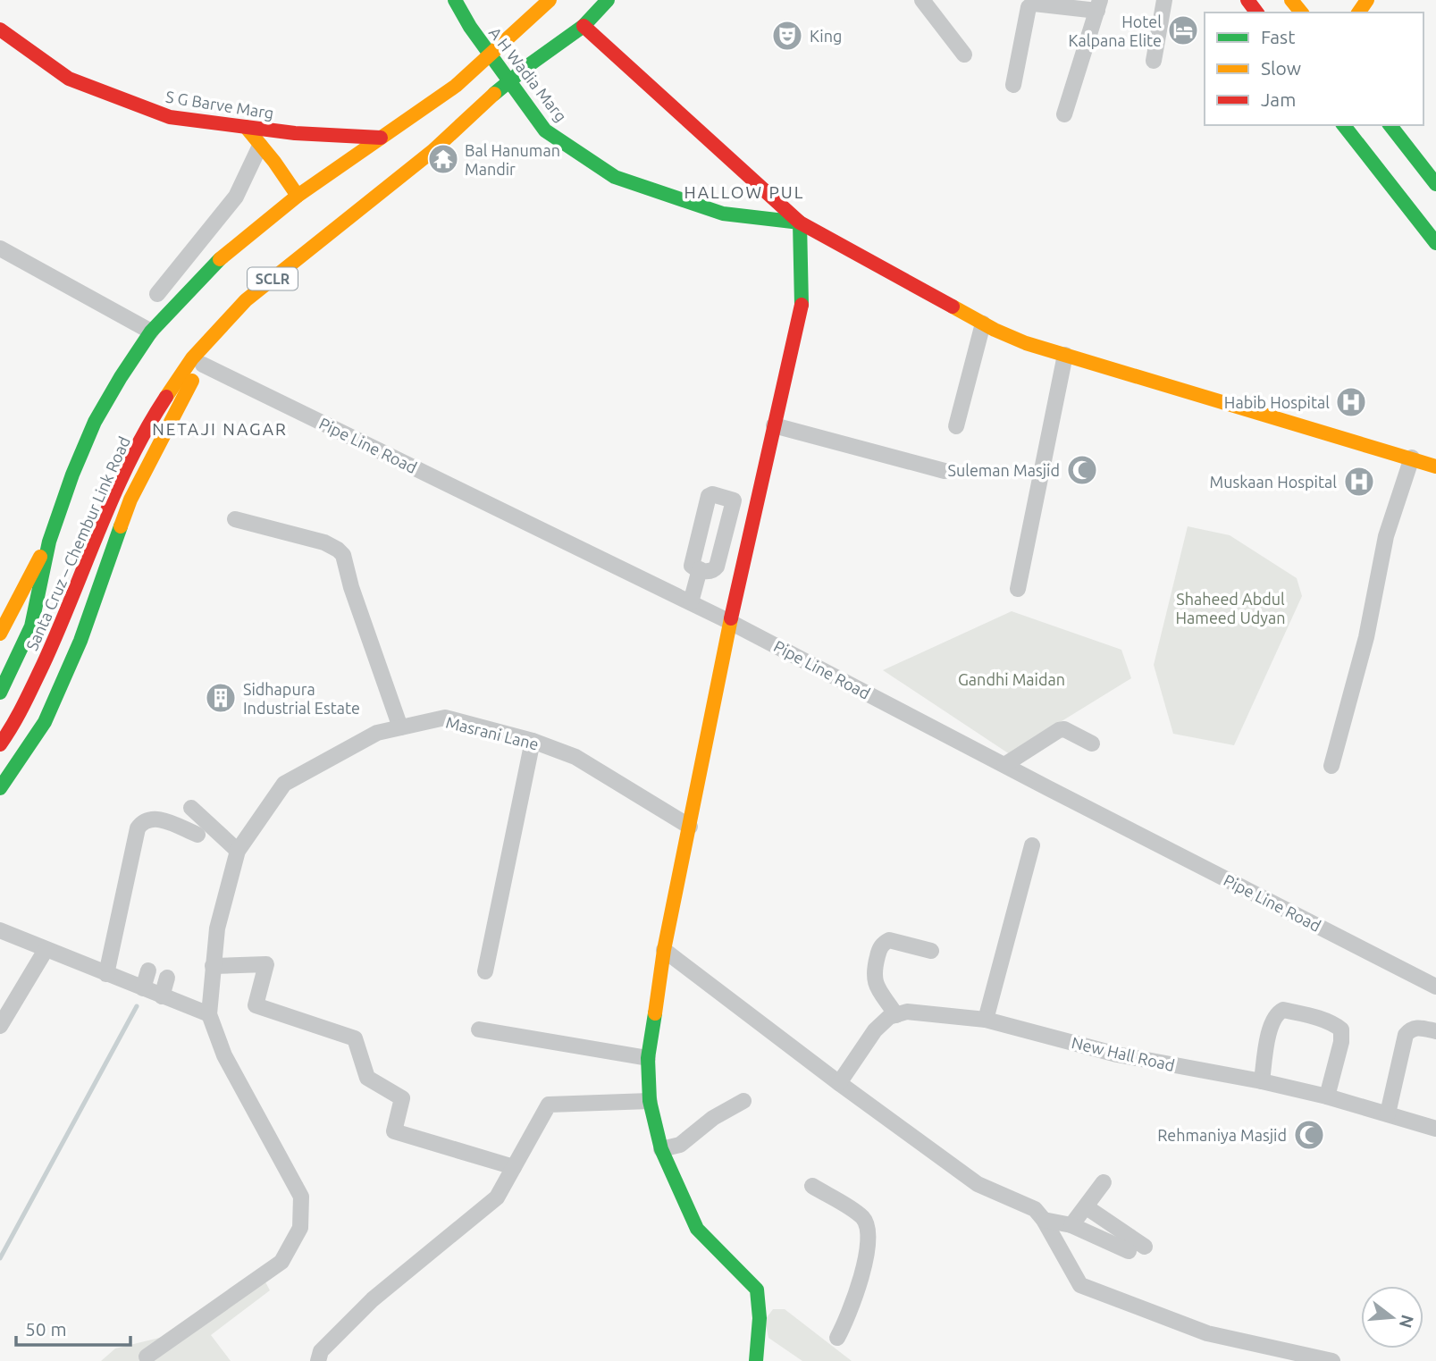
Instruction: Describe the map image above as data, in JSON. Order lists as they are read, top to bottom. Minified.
{"streets":{"main road":["A H Wadia Marg","S G Barve Marg","SCLR","Santa Cruz – Chembur Link Road"],"street":["Pipe Line Road","Masrani Lane","New Hall Road"]},"crossings":[["S G Barve Marg","Santa Cruz – Chembur Link Road"],["SCLR","Santa Cruz – Chembur Link Road"],["Pipe Line Road","Santa Cruz – Chembur Link Road"]],"districts":["HALLOW PUL","NETAJI NAGAR"],"parks":["Shaheed Abdul Hameed Udyan","Gandhi Maidan"],"places":{"hotel":["Hotel Kalpana Elite"],"theatre":["King"],"temple":["Bal Hanuman Mandir"],"hospital":["Habib Hospital","Muskaan Hospital"],"mosque":["Suleman Masjid","Rehmaniya Masjid"],"building":["Sidhapura Industrial Estate"]},"legend":["Fast","Slow","Jam"],"scale_bar":"50 m","north":"right"}
